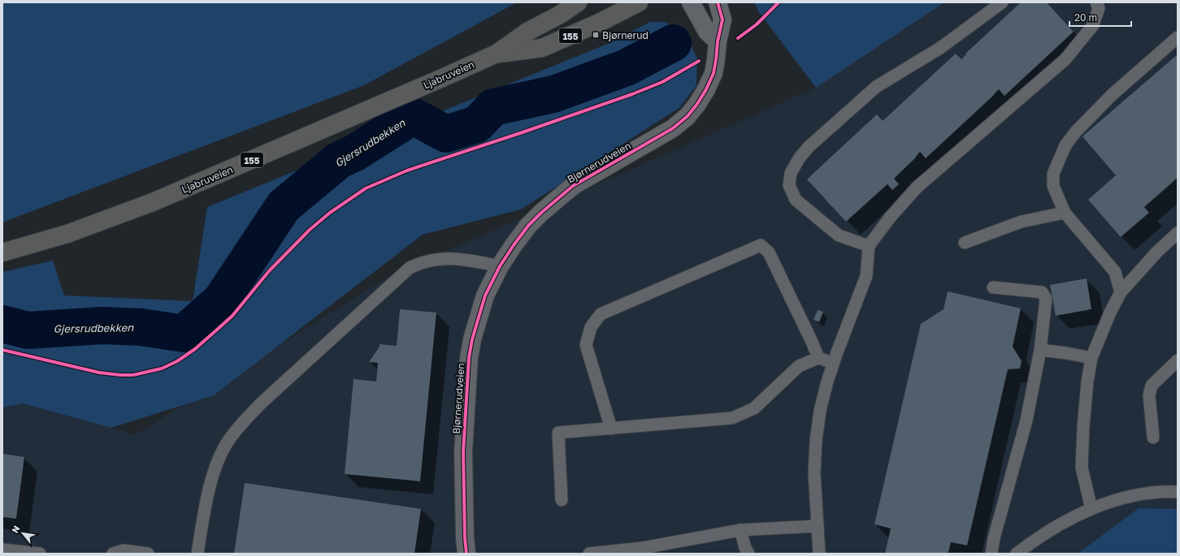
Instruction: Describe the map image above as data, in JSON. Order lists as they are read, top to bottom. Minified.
{"streets":{"main road":["155","Ljabruveien"],"street":["Bjørnerudveien"]},"water":["Gjersrudbekken"],"places":{"transit":["Bjørnerud"]},"scale_bar":"20 m","north":"top left"}
